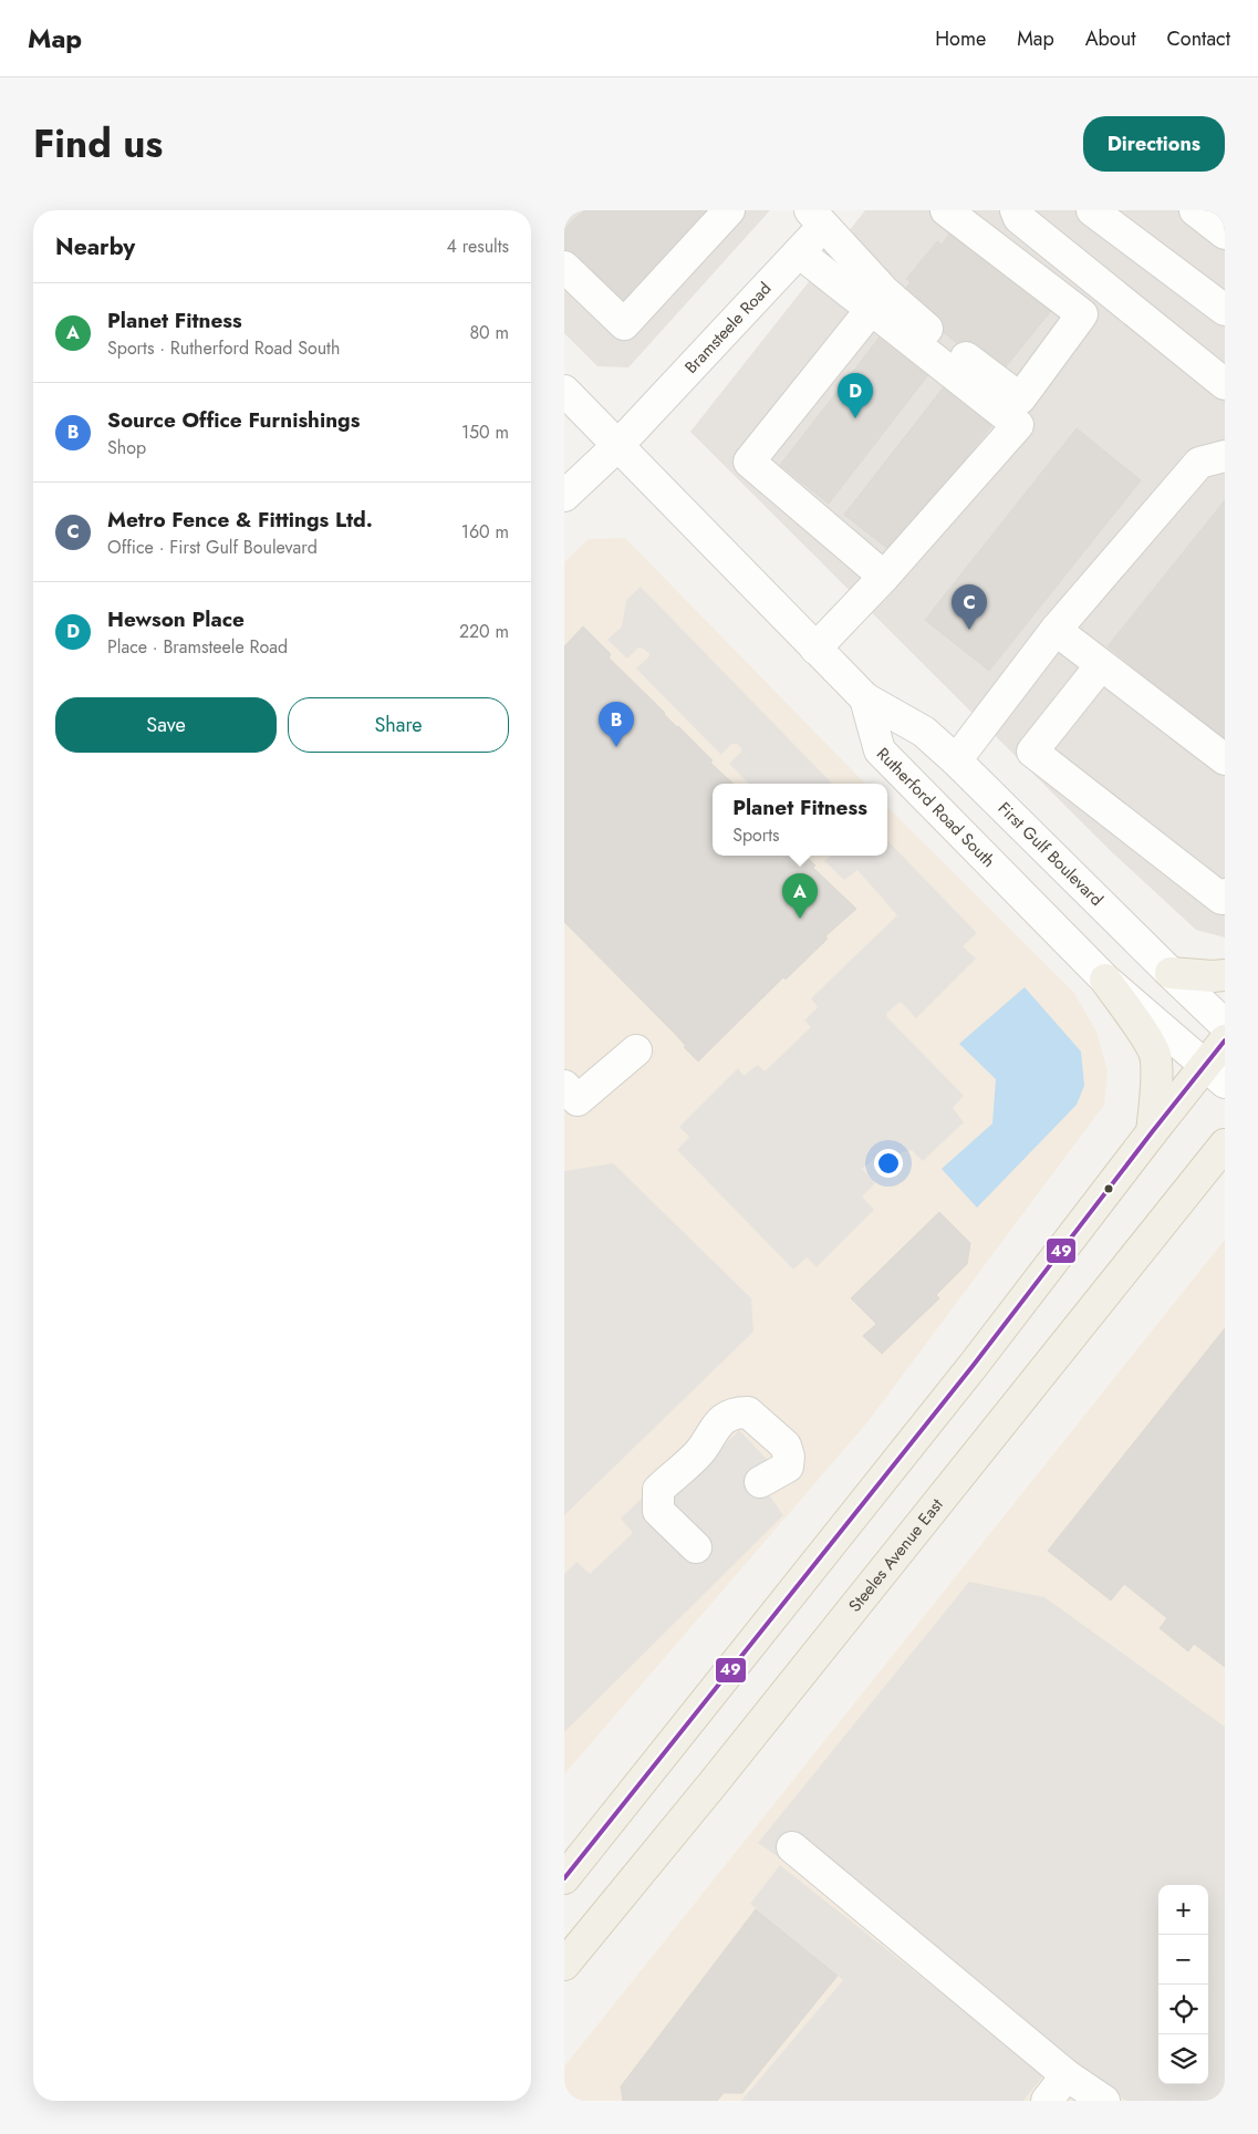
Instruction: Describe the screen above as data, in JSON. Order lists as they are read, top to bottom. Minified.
{"streets":{"main road":["Steeles Avenue East"],"street":["Bramsteele Road","Rutherford Road South","First Gulf Boulevard"]},"crossings":[["Bramsteele Road","Rutherford Road South"],["Rutherford Road South","First Gulf Boulevard"]],"lines":["transit line 49"],"page":{"header":"Map","nav":["Home","Map","About","Contact"],"title":"Find us","buttons":["Directions",["Save","Share"]],"heading":["Nearby","4 results"],"list":[{"mark":"A","name":"Planet Fitness","note":"Sports · Rutherford Road South","value":"80 m"},{"mark":"B","name":"Source Office Furnishings","note":"Shop","value":"150 m"},{"mark":"C","name":"Metro Fence & Fittings Ltd.","note":"Office · First Gulf Boulevard","value":"160 m"},{"mark":"D","name":"Hewson Place","note":"Place · Bramsteele Road","value":"220 m"}],"pins":["D","C","B","A"],"popup":["Planet Fitness","Sports"],"map_buttons":["+","−"]}}
